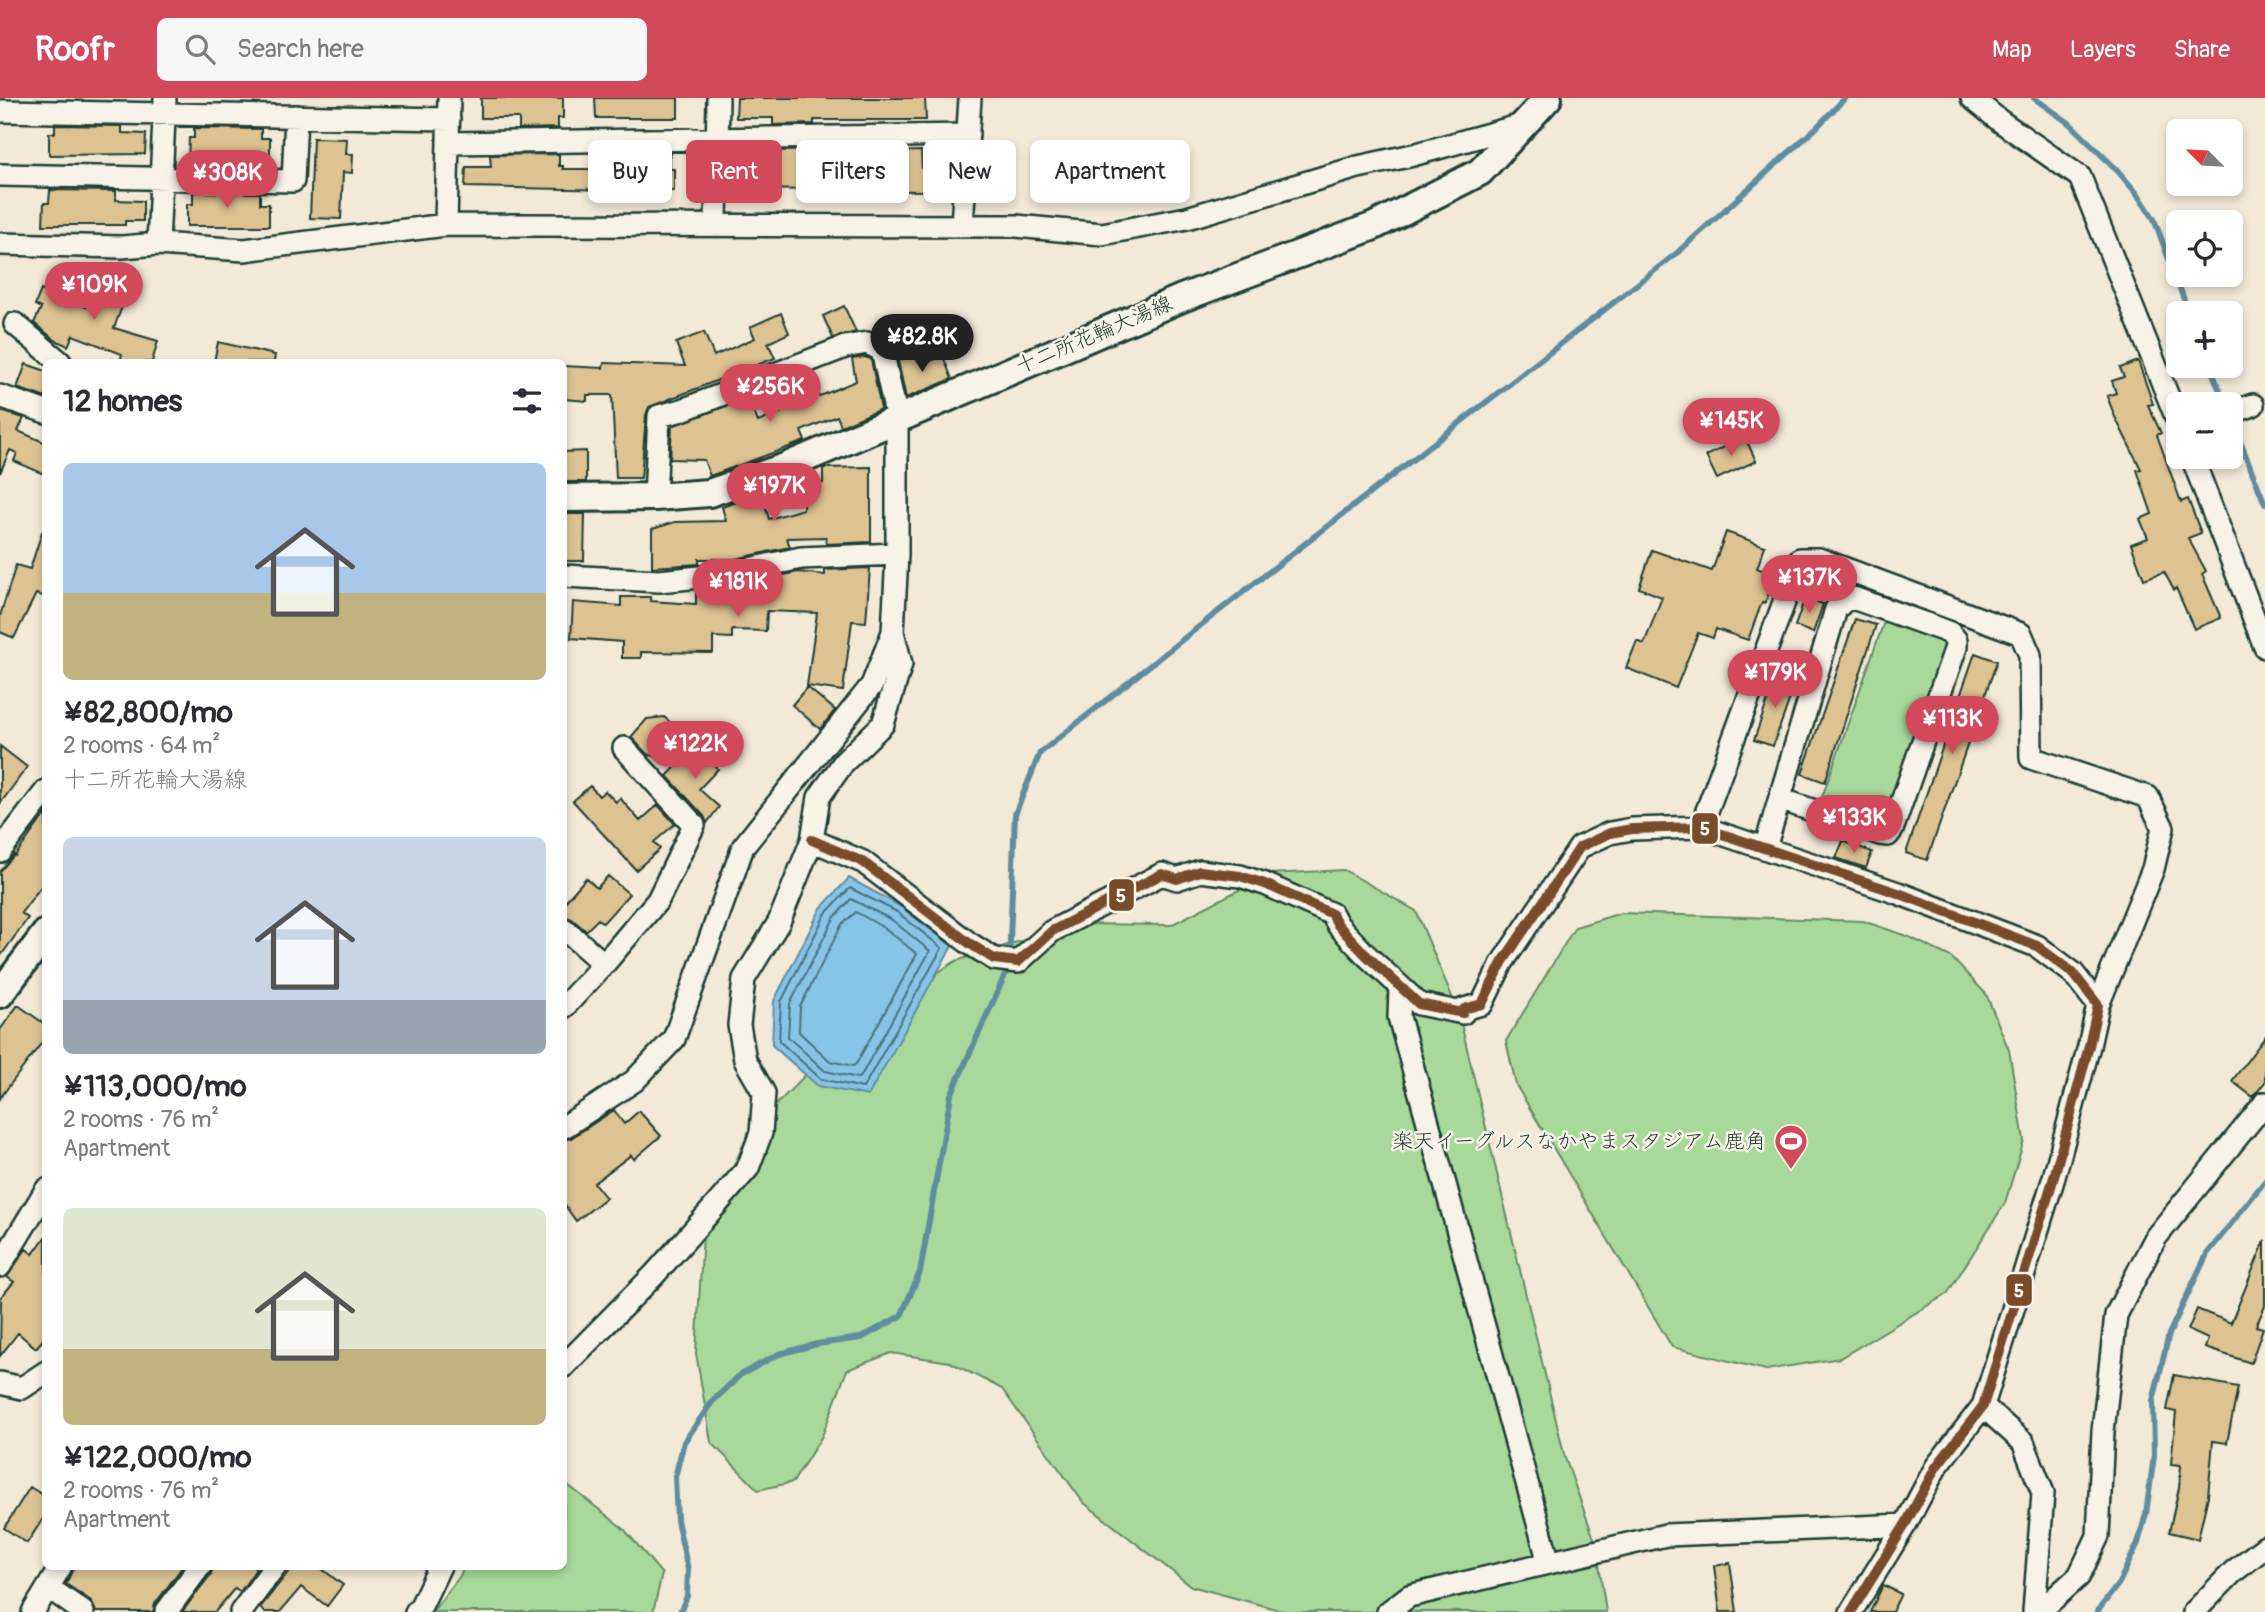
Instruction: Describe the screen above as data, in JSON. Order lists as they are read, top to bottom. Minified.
{"streets":{"main road":["十二所花輪大湯線"]},"places":{"sports":["楽天イーグルスなかやまスタジアム鹿角"]},"lines":["transit line 5"],"north":"top left","page":{"header":"Roofr","search":"Search here","nav":["Map","Layers","Share"],"map_buttons":["+","−"],"chip":["Buy","Rent","Filters","New","Apartment"],"price":["¥308K","¥109K","¥82.8K","¥256K","¥145K","¥197K","¥137K","¥181K","¥179K","¥113K","¥122K","¥133K"],"heading":"12 homes","list":[{"name":"¥82,800/mo","note":"2 rooms · 64 m² · 十二所花輪大湯線"},{"name":"¥113,000/mo","note":"2 rooms · 76 m² · Apartment"},{"name":"¥122,000/mo","note":"2 rooms · 76 m² · Apartment"}]}}
